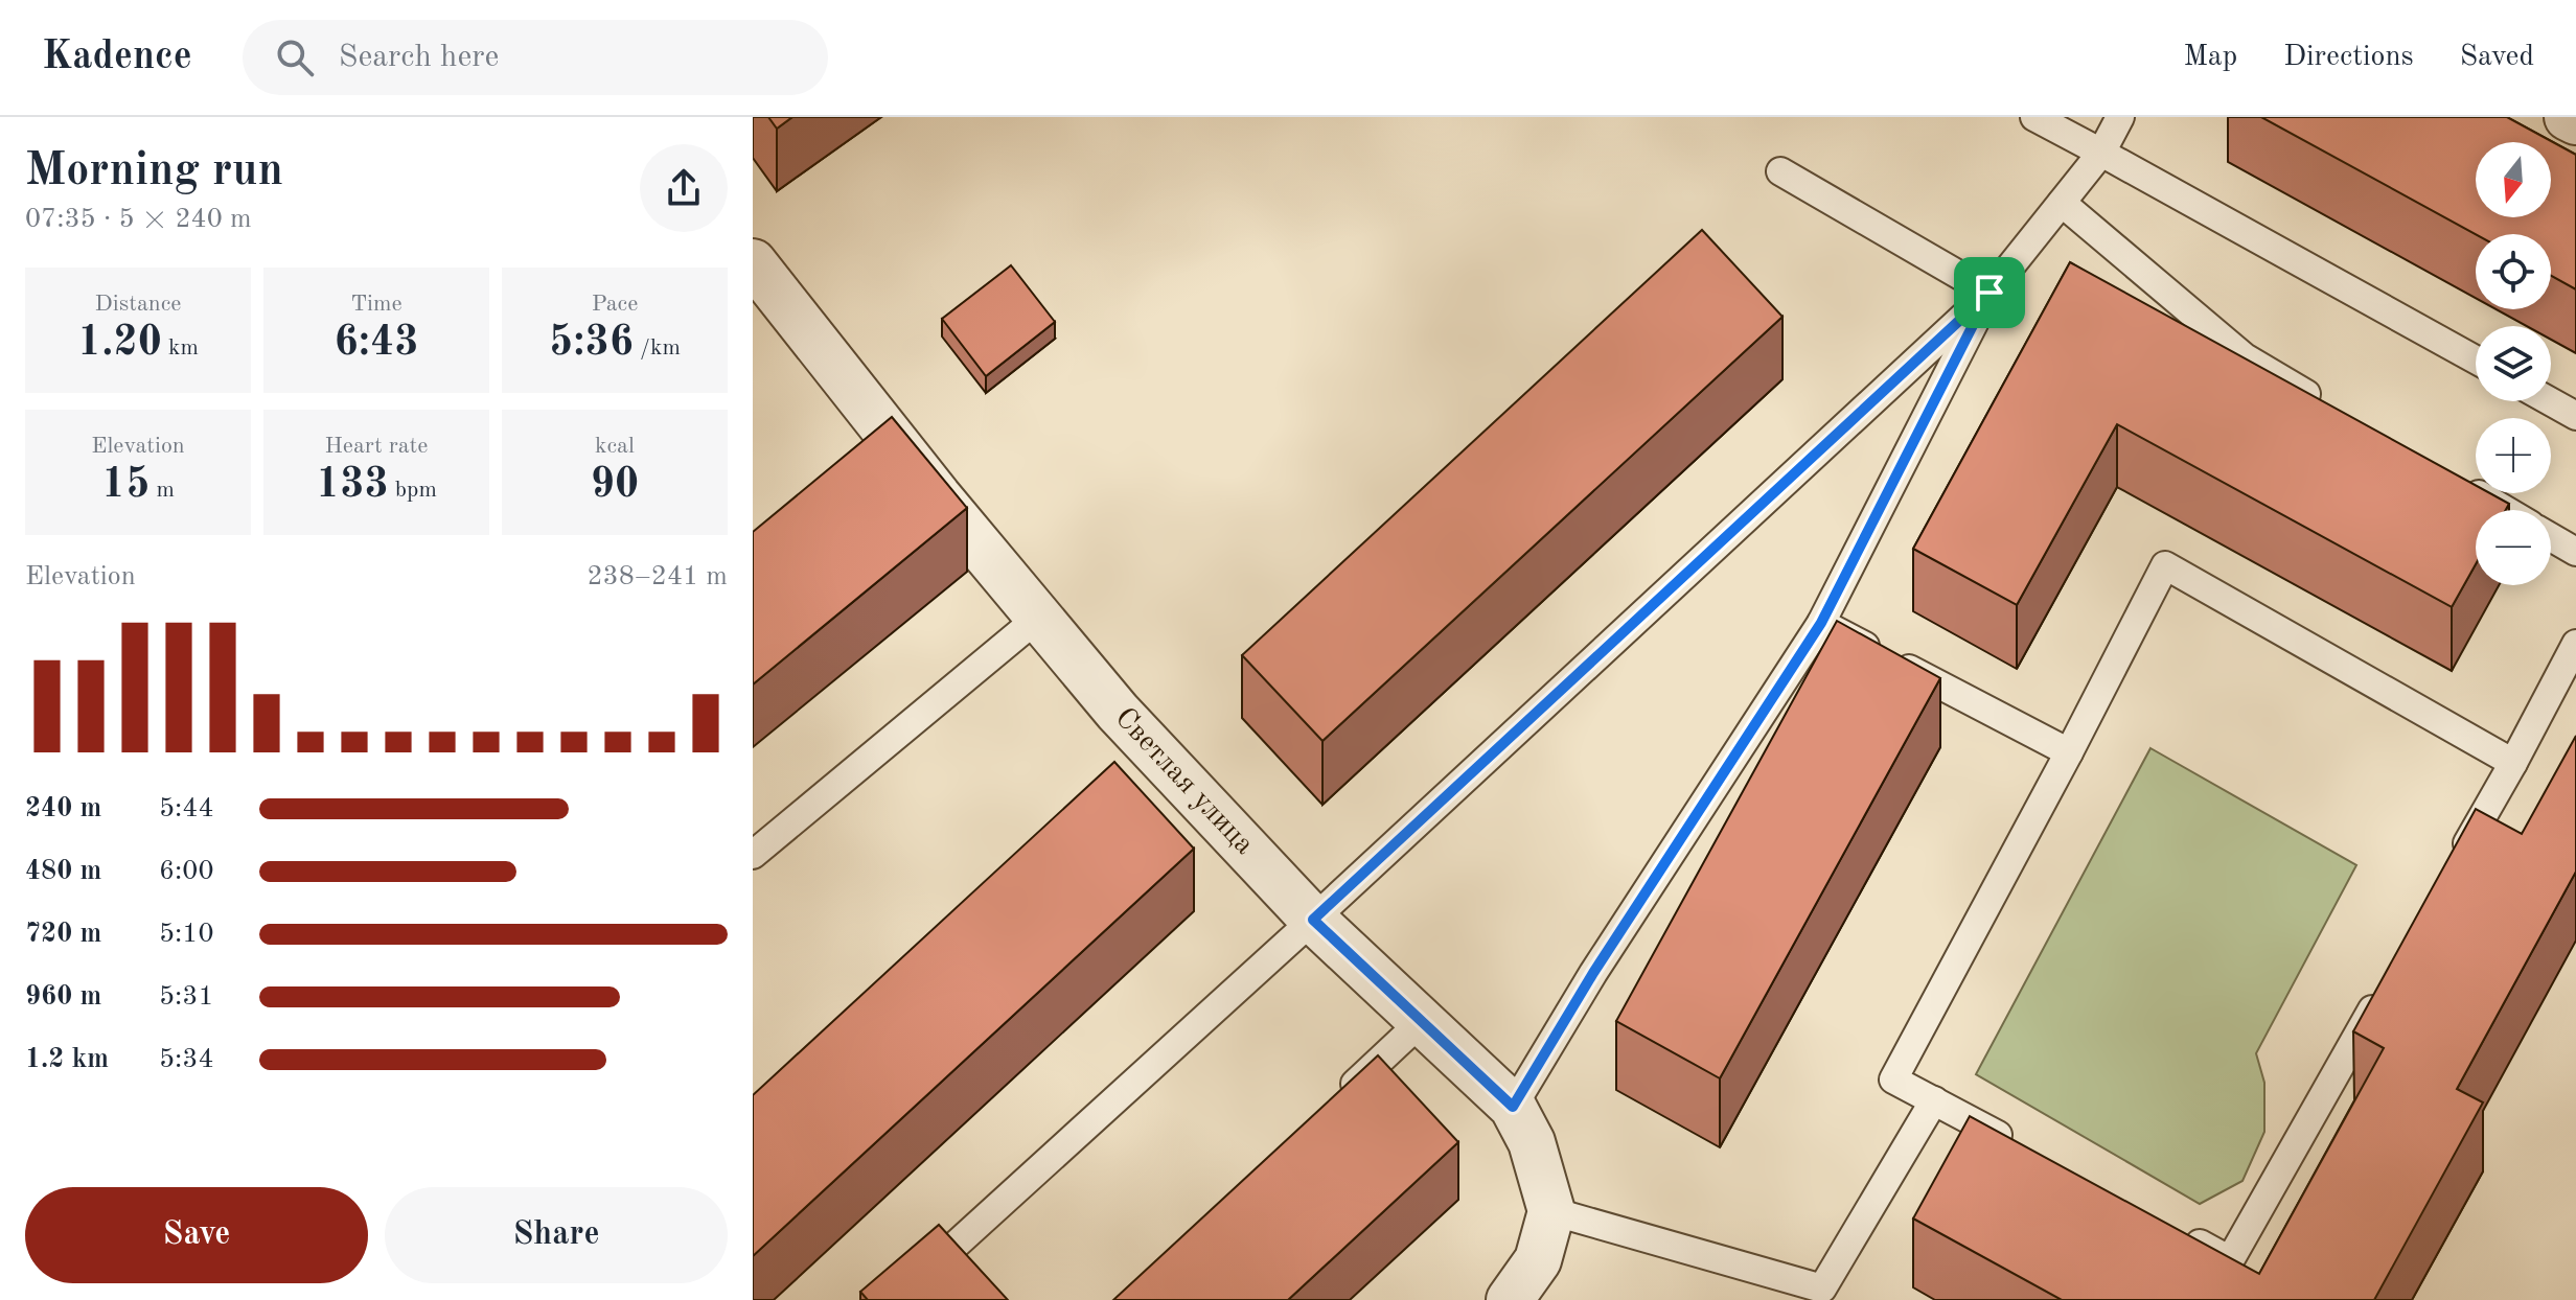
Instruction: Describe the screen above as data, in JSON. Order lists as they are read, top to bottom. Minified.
{"streets":{"street":["Светлая улица"]},"north":"bottom","page":{"header":"Kadence","search":"Search here","nav":["Map","Directions","Saved"],"heading":["Morning run","07:35 · 5 × 240 m"],"map_buttons":["+","−"],"stats":[["Distance","1.20 km"],["Time","6:43"],["Pace","5:36 /km"],["Elevation","15 m"],["Heart rate","133 bpm"],["kcal","90"]],"chart":["Elevation","238–241 m"],"list":[{"name":"240 m","note":"5:44"},{"name":"480 m","note":"6:00"},{"name":"720 m","note":"5:10"},{"name":"960 m","note":"5:31"},{"name":"1.2 km","note":"5:34"}],"buttons":["Save","Share"]}}
